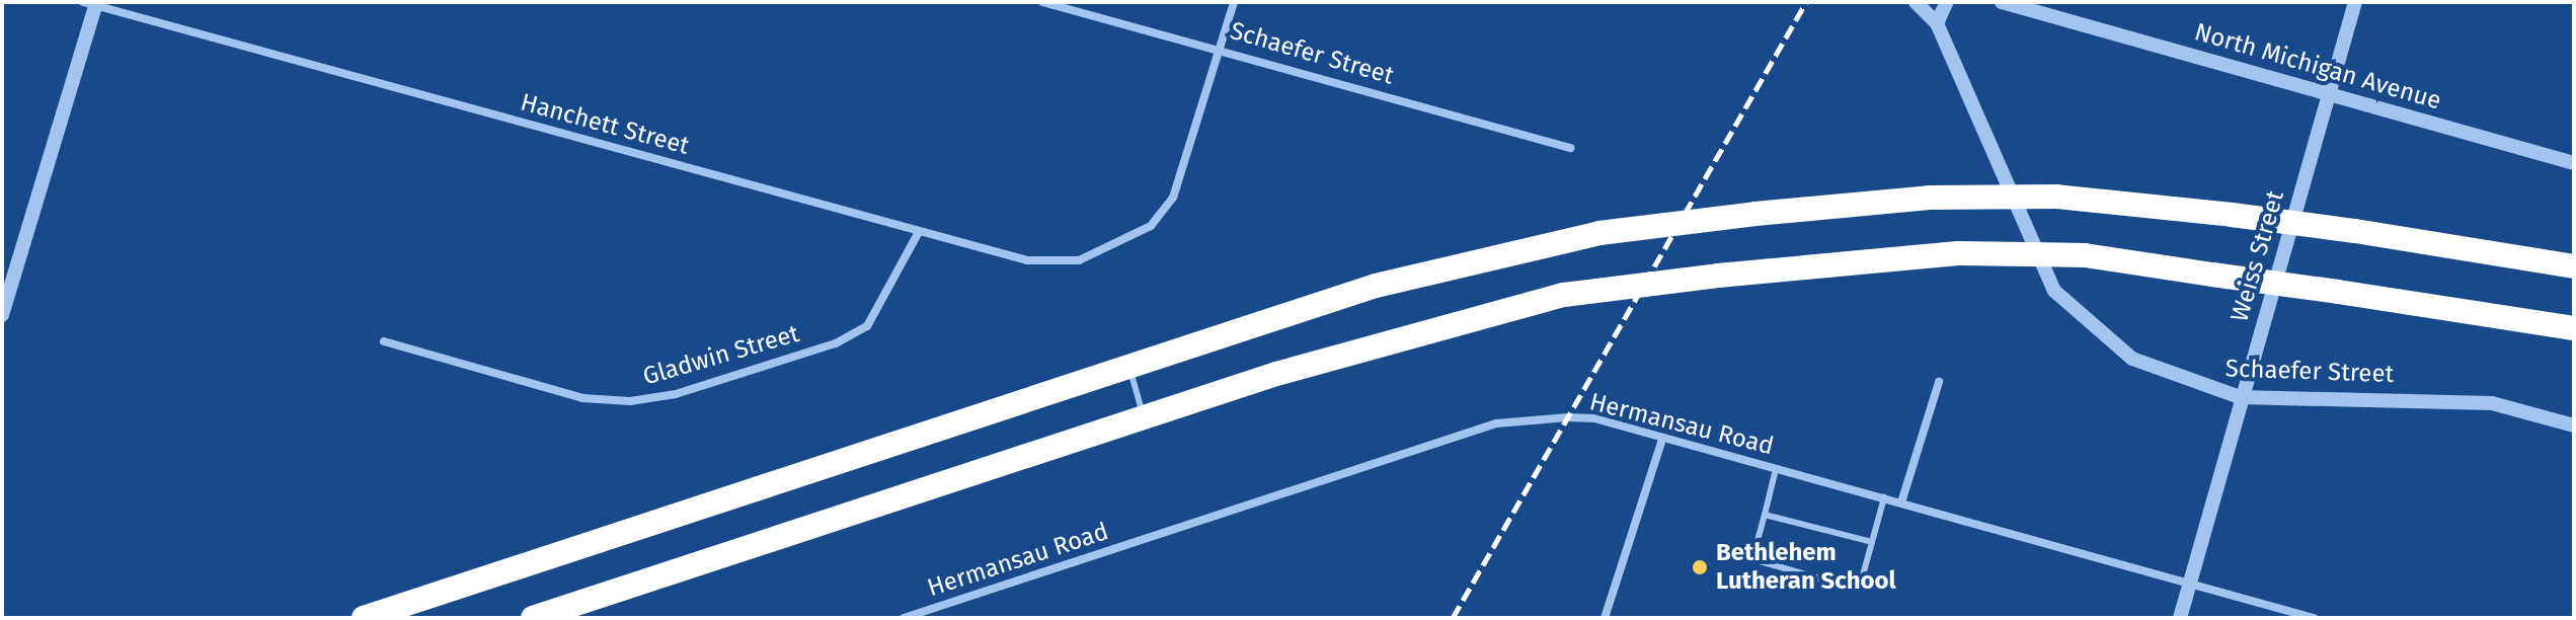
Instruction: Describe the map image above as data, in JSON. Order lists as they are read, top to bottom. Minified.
{"streets":{"street":["Schaefer Street","North Michigan Avenue","Hanchett Street","Weiss Street","Gladwin Street","Hermansau Road"]},"crossings":[["Schaefer Street","Hanchett Street"],["Schaefer Street","Weiss Street"],["North Michigan Avenue","Weiss Street"],["Hanchett Street","Gladwin Street"],["Weiss Street","Hermansau Road"]],"places":["Bethlehem Lutheran School"]}
